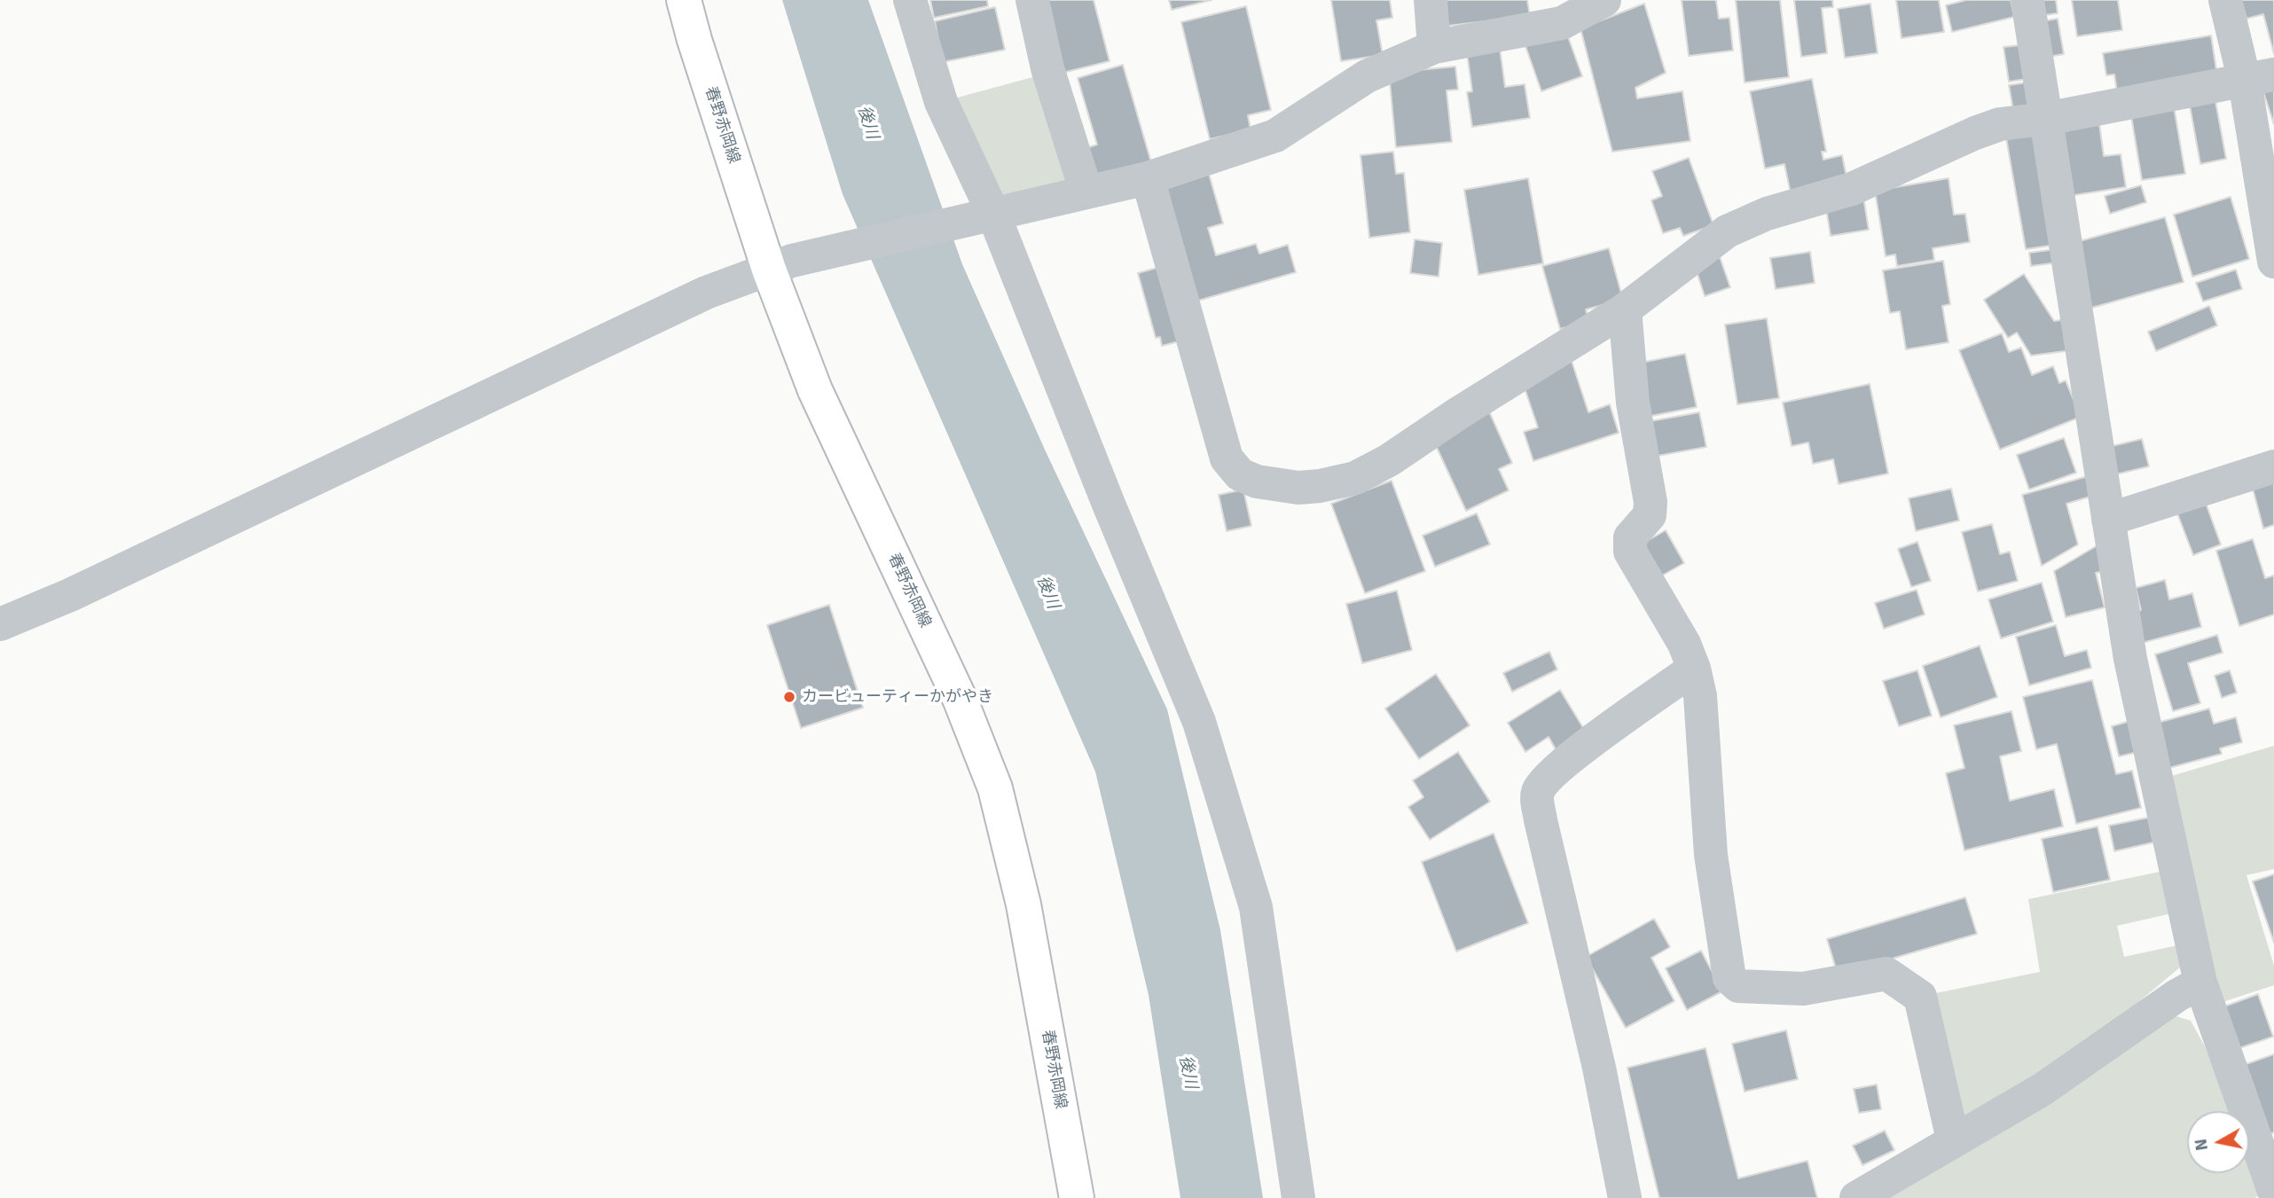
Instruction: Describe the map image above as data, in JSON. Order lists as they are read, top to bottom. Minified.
{"streets":{"main road":["春野赤岡線"]},"water":["後川"],"places":["カービューティーかがやき"],"north":"left"}
